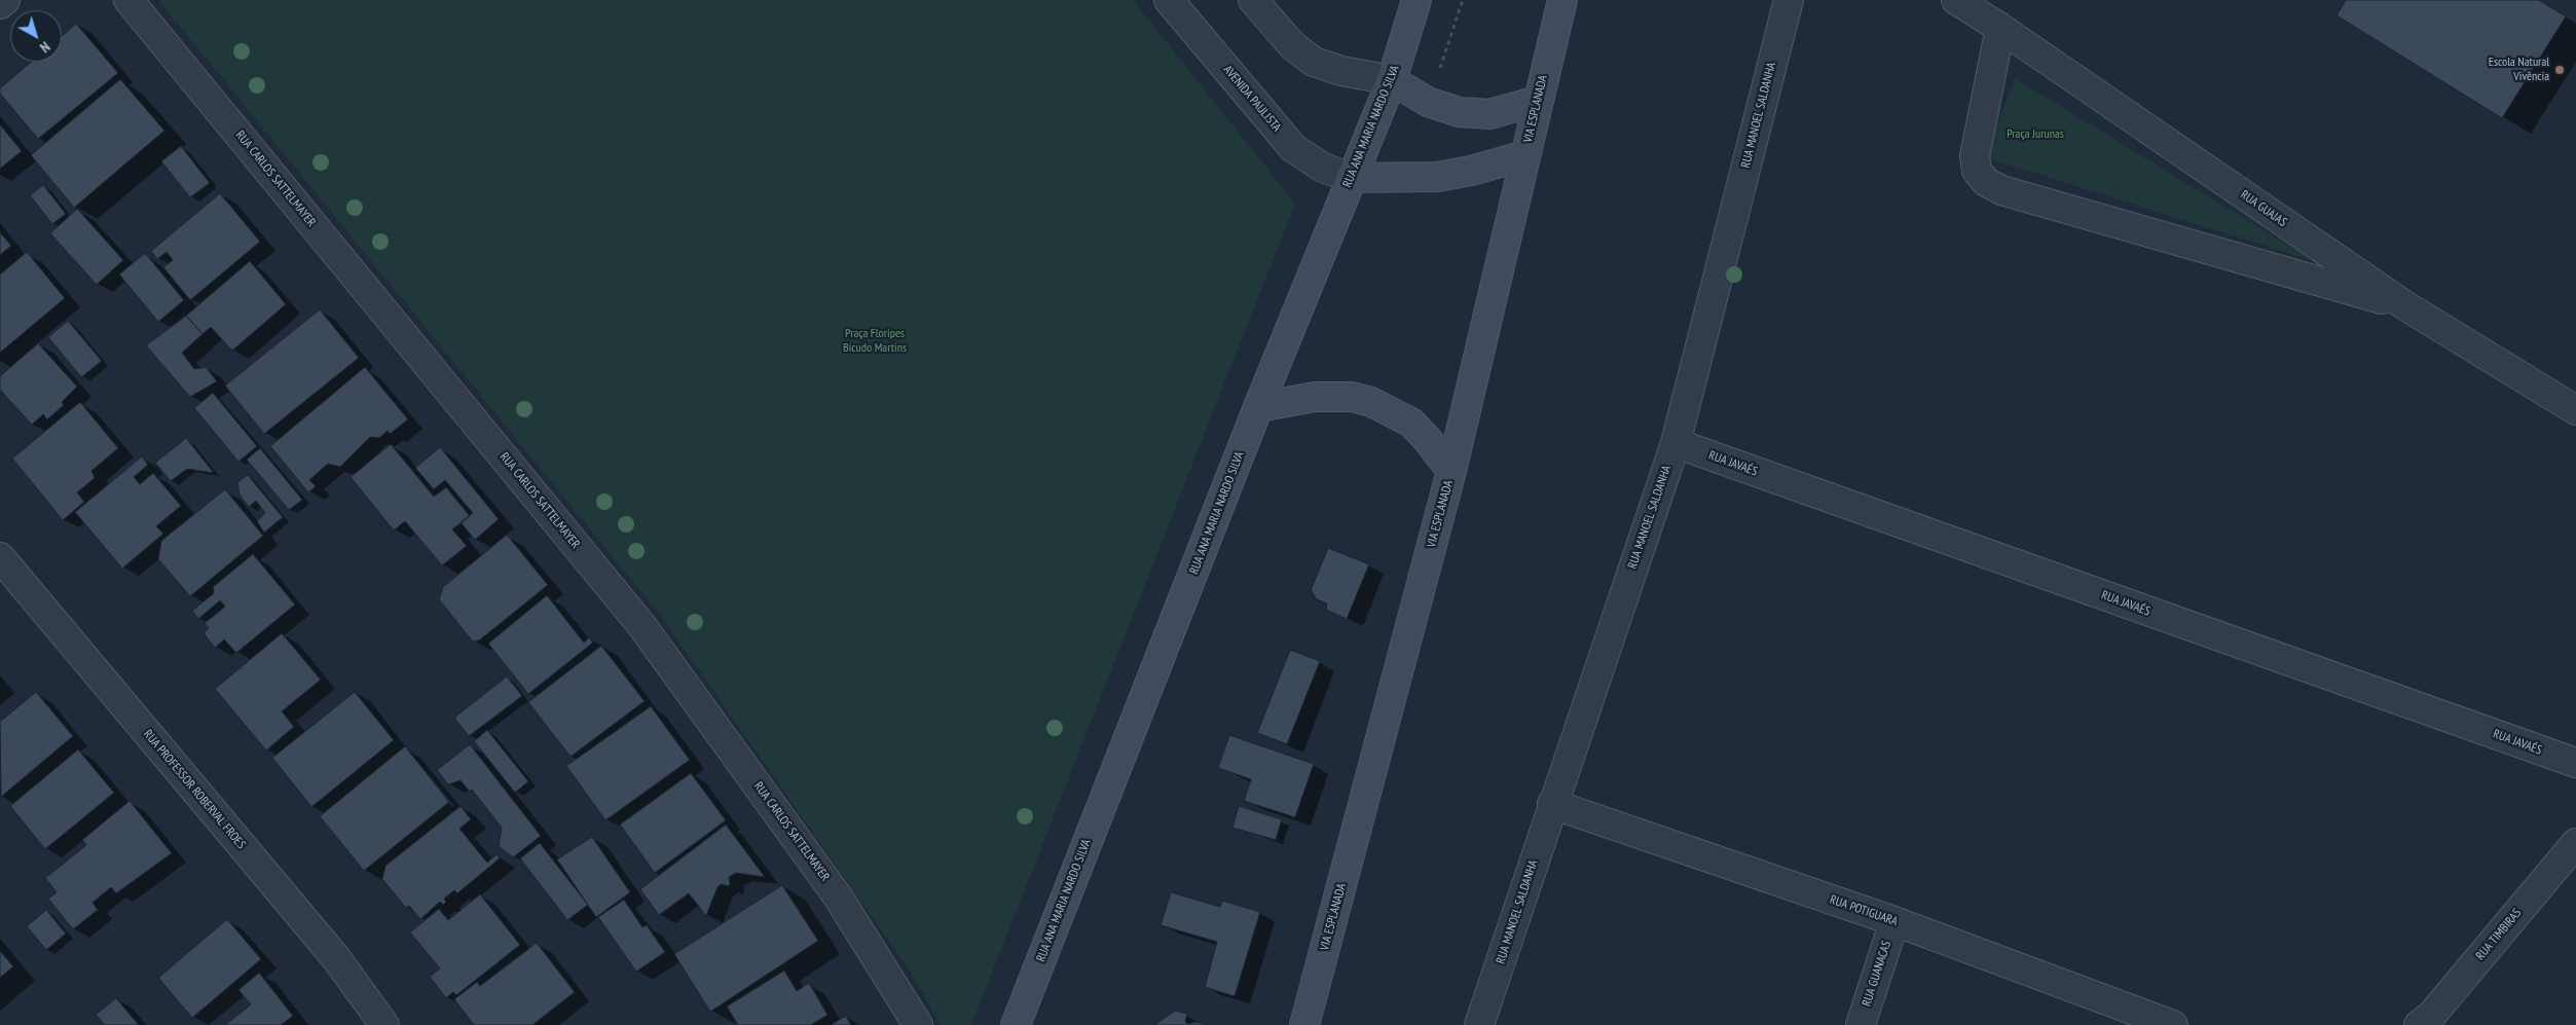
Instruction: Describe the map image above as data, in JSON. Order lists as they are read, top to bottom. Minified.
{"streets":{"main road":["VIA ESPLANADA","RUA ANA MARIA NARDO SILVA"],"street":["AVENIDA PAULISTA","RUA MANOEL SALDANHA","RUA CARLOS SATTELMAYER","RUA GUAJAS","RUA JAVAÉS","RUA PROFESSOR ROBERVAL FROES","RUA POTIGUARA","RUA TIMBIRAS","RUA GUANACAS"]},"crossings":[["AVENIDA PAULISTA","RUA ANA MARIA NARDO SILVA"],["RUA MANOEL SALDANHA","RUA JAVAÉS"],["RUA MANOEL SALDANHA","RUA POTIGUARA"],["RUA POTIGUARA","RUA GUANACAS"]],"parks":["Praça Jurunas","Praça Floripes Bicudo Martins"],"places":["Escola Natural Vivência"],"north":"bottom right"}
